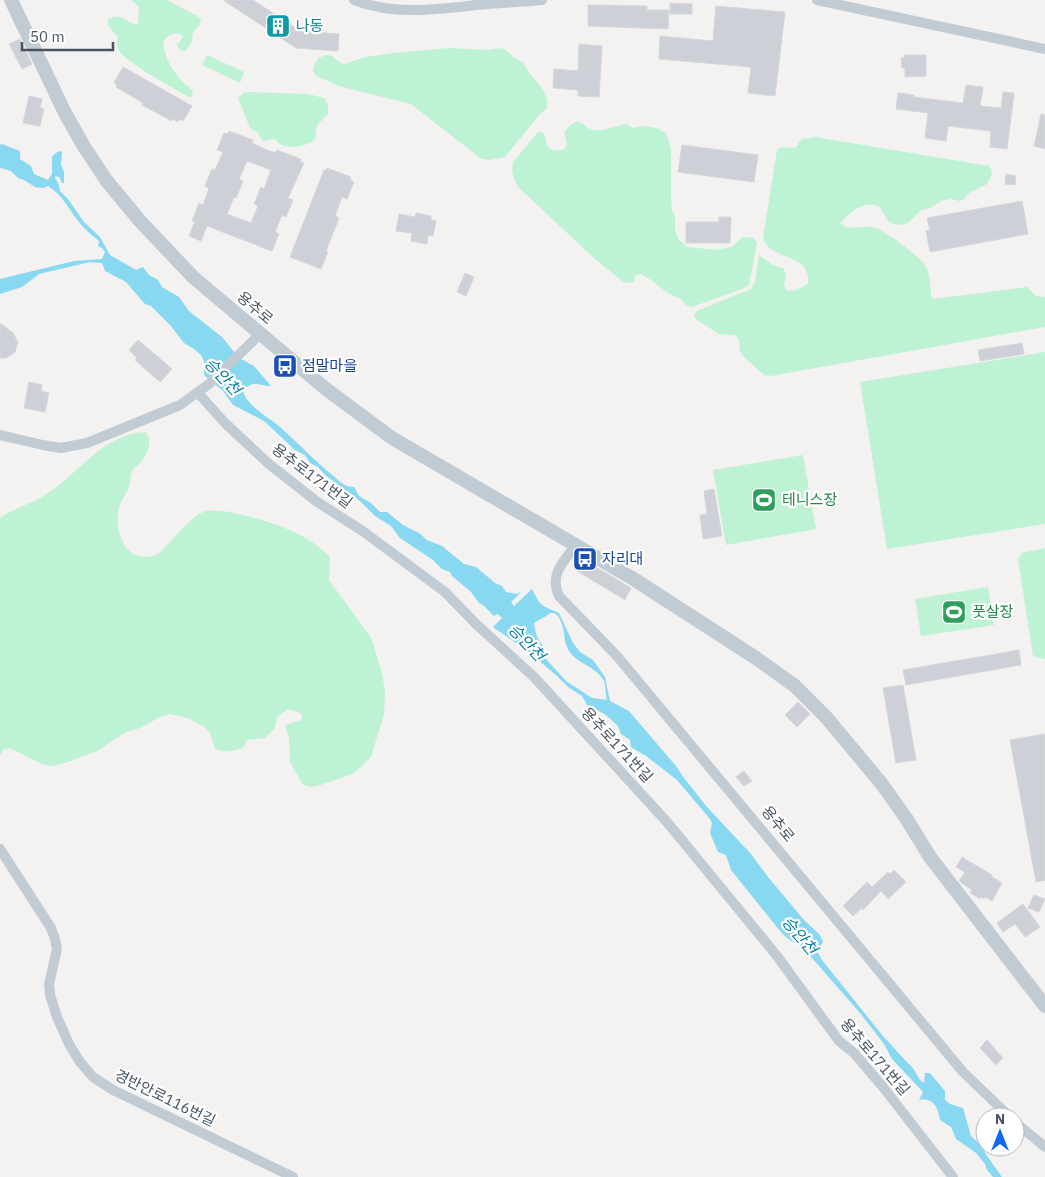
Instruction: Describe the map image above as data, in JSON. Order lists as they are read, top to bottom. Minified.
{"streets":{"street":["용추로","용추로171번길","경반안로116번길"]},"water":["승안천"],"places":{"building":["나동"],"bus stop":["점말마을","자리대"],"sports":["테니스장","풋살장"]},"scale_bar":"50 m","north":"top"}
